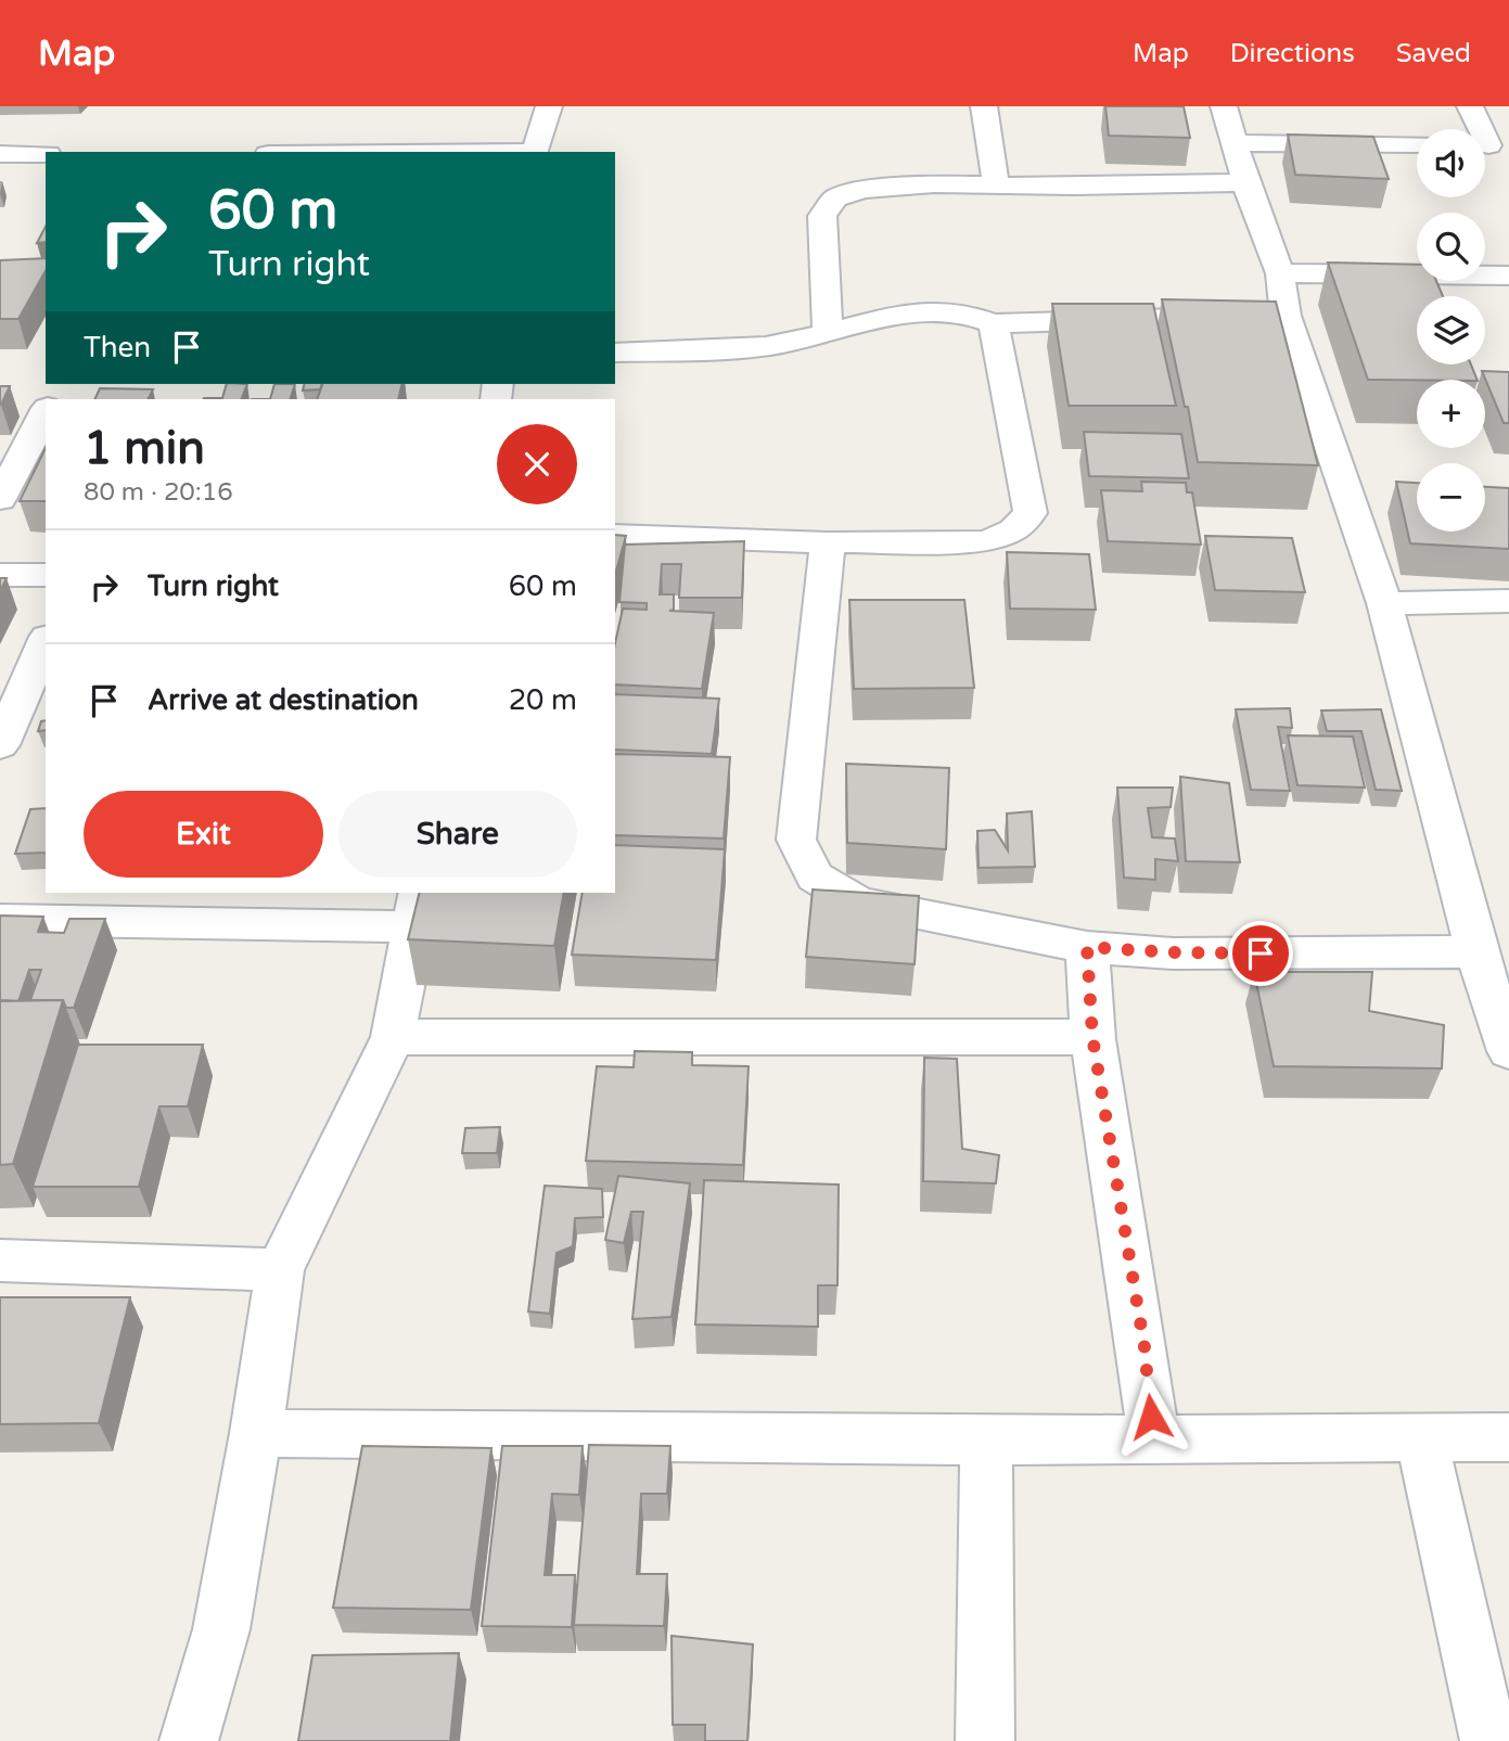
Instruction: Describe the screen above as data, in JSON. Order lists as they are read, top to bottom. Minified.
{"page":{"header":"Map","nav":["Map","Directions","Saved"],"map_buttons":["+","−"],"turn":["60 m","Turn right"],"then":"Then","heading":["1 min","80 m · 20:16"],"list":[{"name":"Turn right","value":"60 m"},{"name":"Arrive at destination","value":"20 m"}],"buttons":["Exit","Share"]}}
